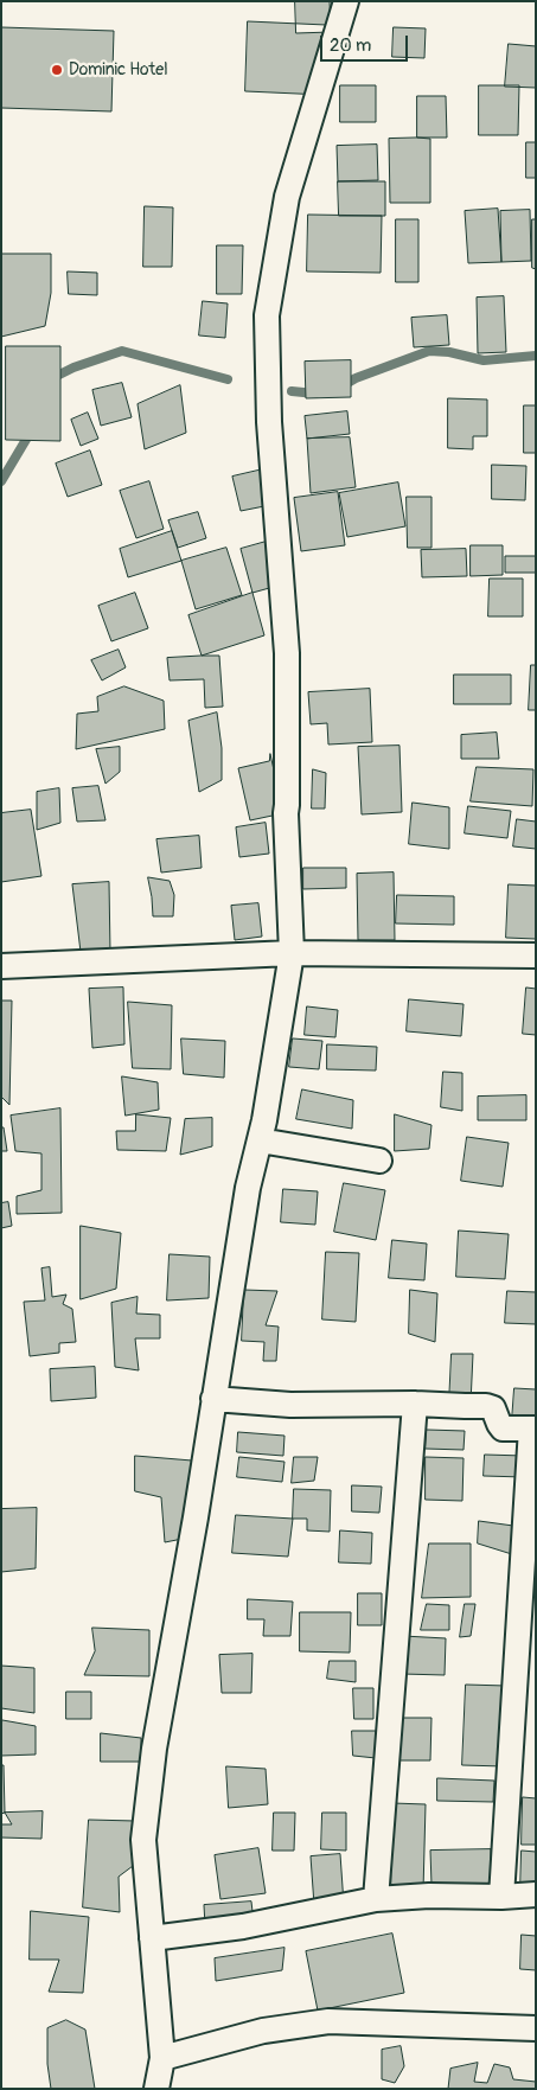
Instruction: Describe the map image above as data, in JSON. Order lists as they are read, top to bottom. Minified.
{"places":["Dominic Hotel"],"scale_bar":"20 m"}
